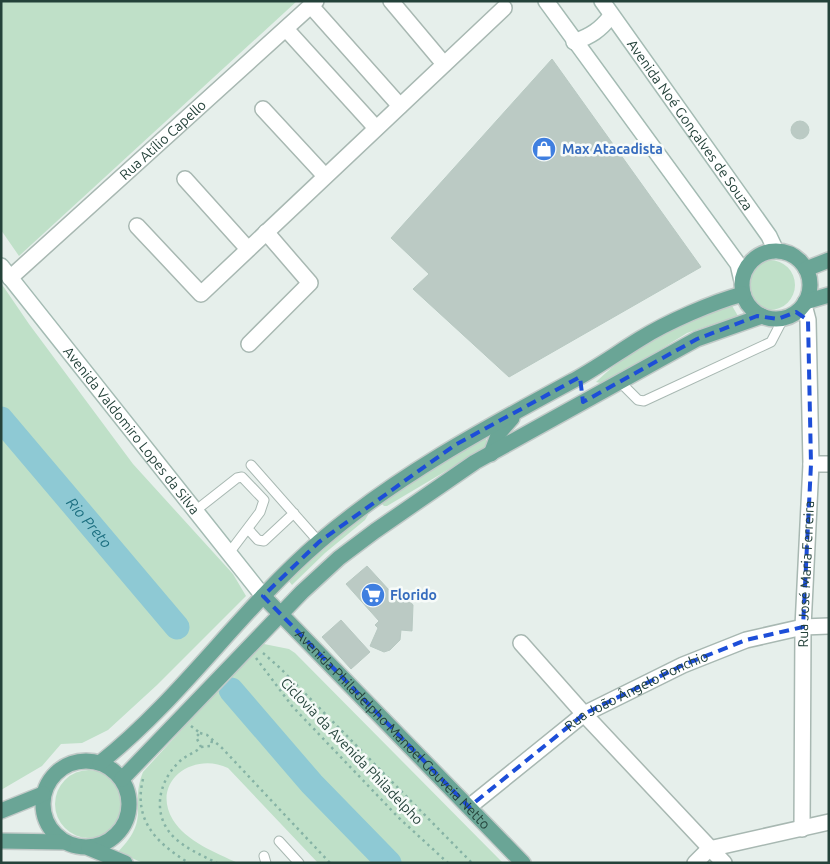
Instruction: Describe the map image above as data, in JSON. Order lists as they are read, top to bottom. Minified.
{"streets":{"main road":["Avenida Philadelpho Manoel Gouveia Netto"],"street":["Avenida Noé Gonçalves de Souza","Rua Atílio Capello","Avenida Valdomiro Lopes da Silva","Rua José Maria Ferreira","Rua João Ângelo Ponchio"],"path":["Ciclovia da Avenida Philadelpho"]},"crossings":[["Avenida Noé Gonçalves de Souza","Rua José Maria Ferreira"],["Rua Atílio Capello","Avenida Valdomiro Lopes da Silva"],["Avenida Valdomiro Lopes da Silva","Avenida Philadelpho Manoel Gouveia Netto"],["Rua José Maria Ferreira","Rua João Ângelo Ponchio"],["Rua João Ângelo Ponchio","Avenida Philadelpho Manoel Gouveia Netto"]],"water":["Rio Preto"],"places":{"shop":["Max Atacadista"],"supermarket":["Florido"]}}
